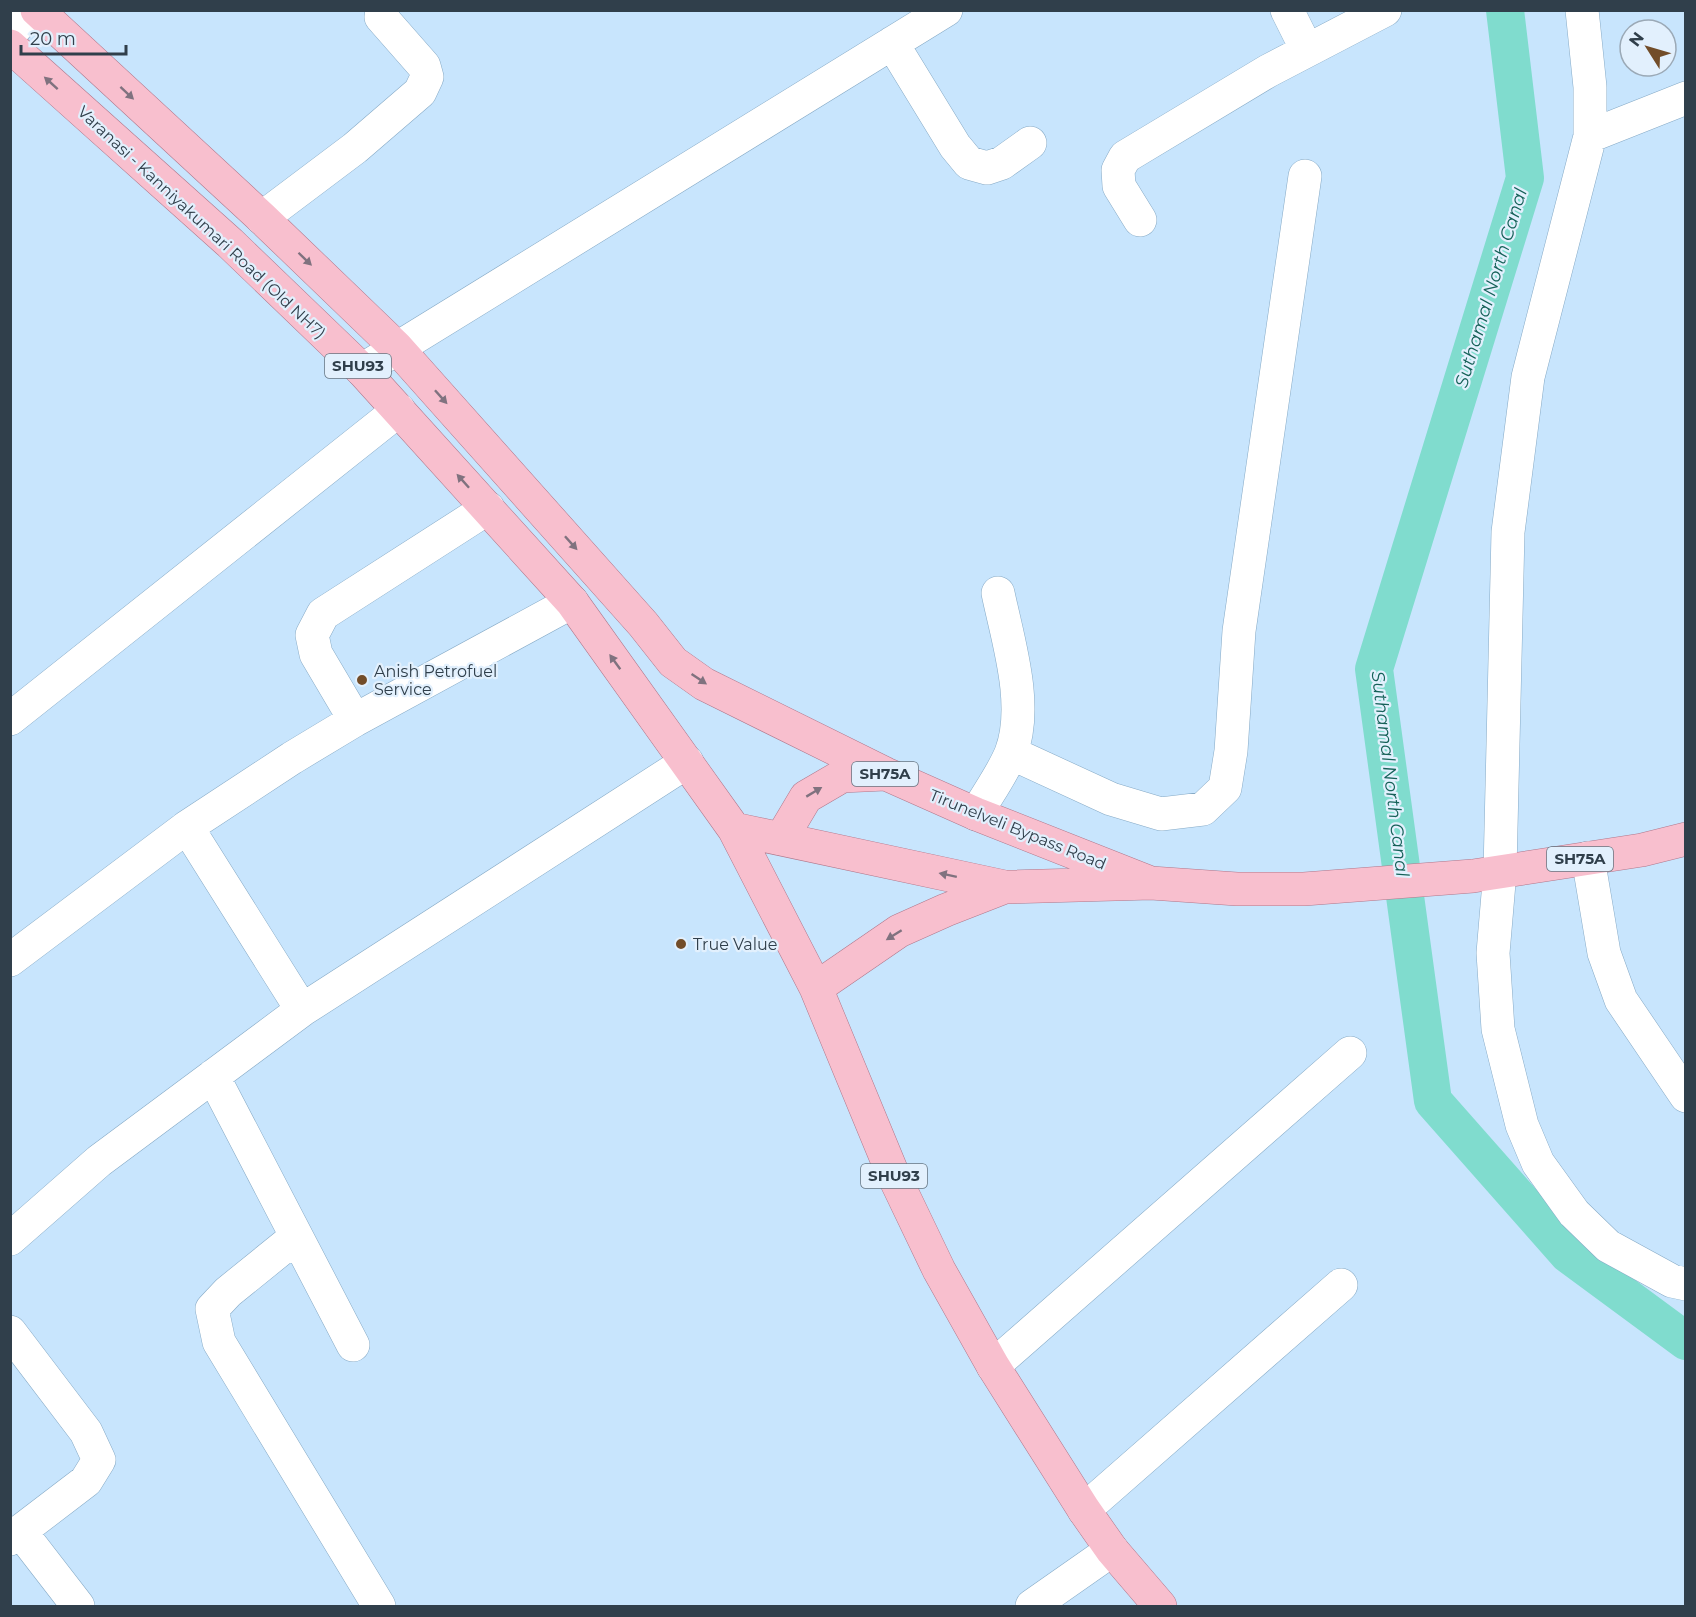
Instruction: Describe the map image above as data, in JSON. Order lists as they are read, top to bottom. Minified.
{"streets":{"main road":["Varanasi - Kanniyakumari Road (Old NH7)","SHU93","SH75A","Tirunelveli Bypass Road"]},"crossings":[["Varanasi - Kanniyakumari Road (Old NH7)","Tirunelveli Bypass Road"]],"one_way":["Varanasi - Kanniyakumari Road (Old NH7)"],"water":["Suthamal North Canal"],"places":["Anish Petrofuel Service","True Value"],"scale_bar":"20 m","north":"top left"}
